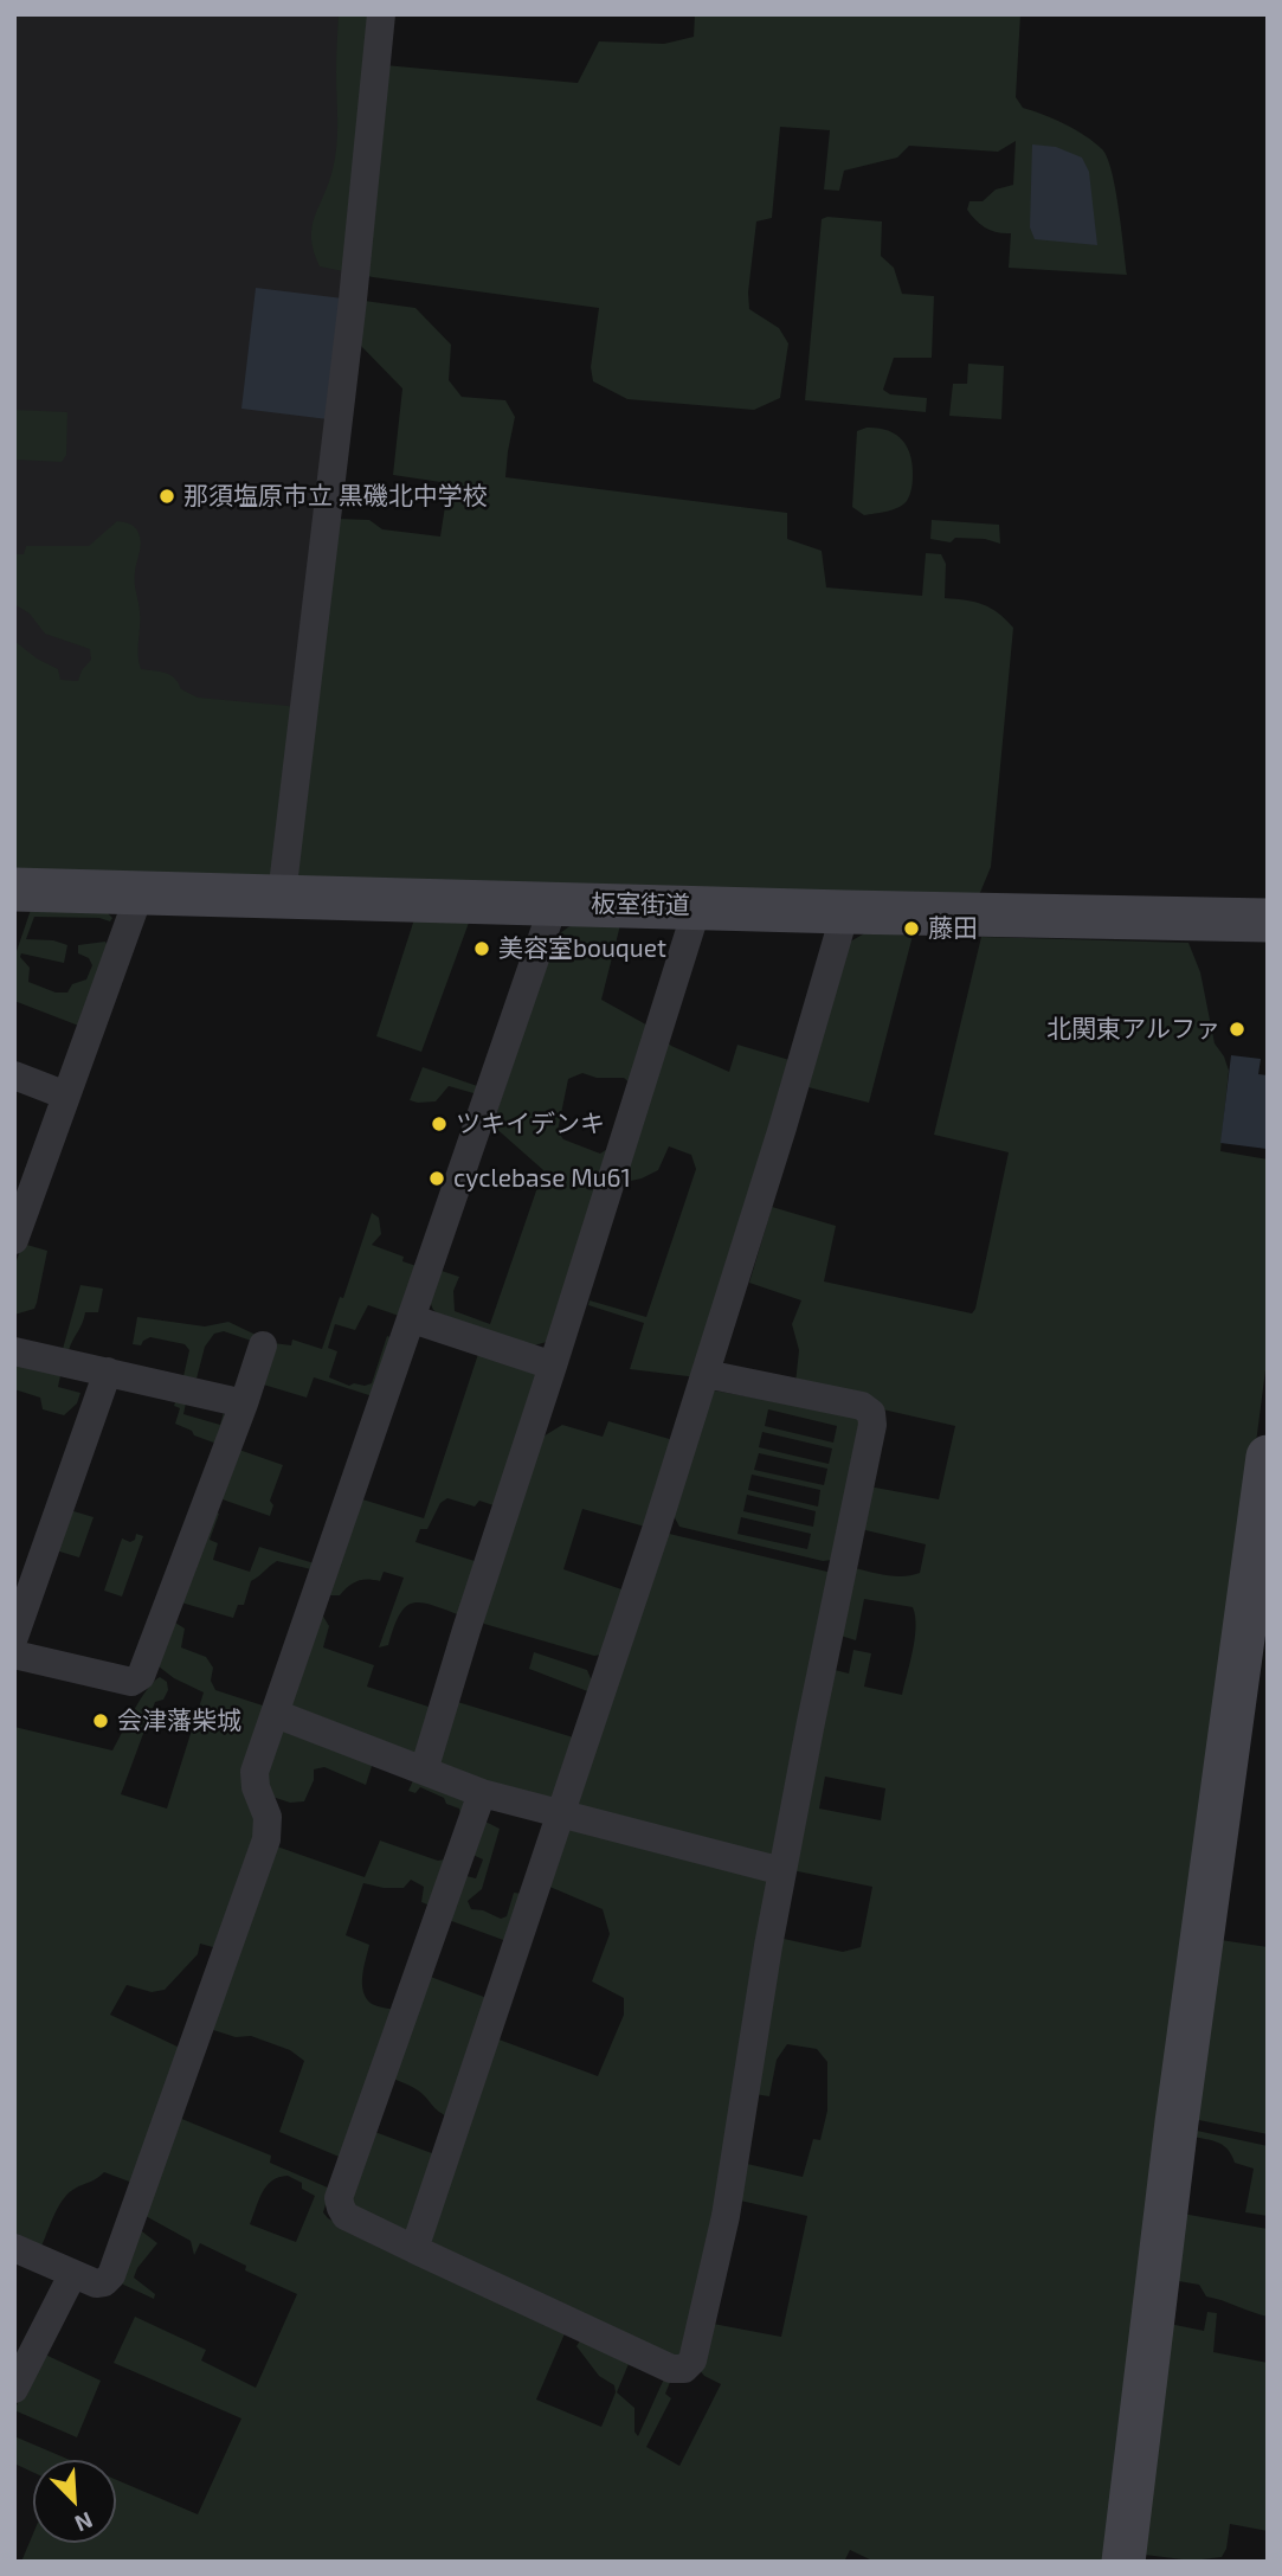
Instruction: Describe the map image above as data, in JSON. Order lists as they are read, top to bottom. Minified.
{"streets":{"main road":["板室街道"]},"places":["那須塩原市立 黒磯北中学校","藤田","美容室bouquet","北関東アルファ","ツキイデンキ","cyclebase Mu61","会津藩柴城"],"north":"bottom right"}
